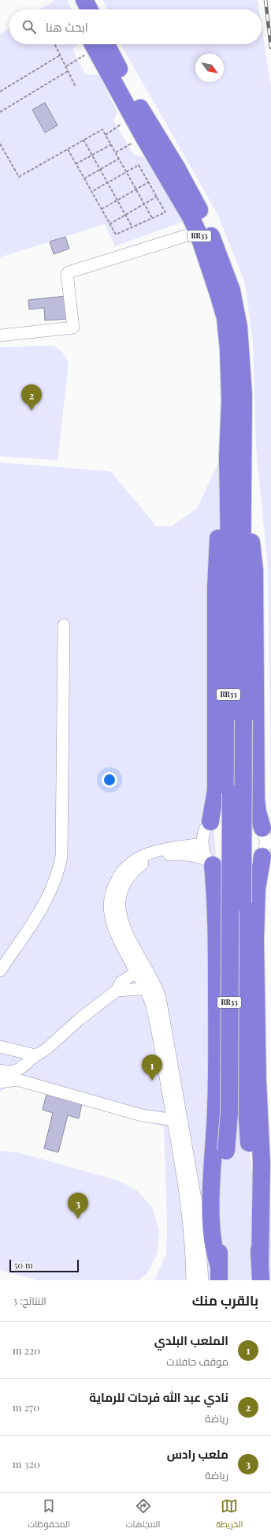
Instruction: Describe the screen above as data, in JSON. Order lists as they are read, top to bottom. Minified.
{"streets":{"highway":["RR33"]},"scale_bar":"50 m","north":"bottom right","page":{"search":"ابحث هنا","pins":["2","1","3"],"scale":"50 m","heading":["بالقرب منك","النتائج: 3"],"list":[{"mark":"1","name":"الملعب البلدي","note":"موقف حافلات","value":"220 m"},{"mark":"2","name":"نادي عبد الله فرحات للرماية","note":"رياضة","value":"270 m"},{"mark":"3","name":"ملعب رادس","note":"رياضة","value":"320 m"}],"nav":["الخريطة","الاتجاهات","المحفوظات"]}}
